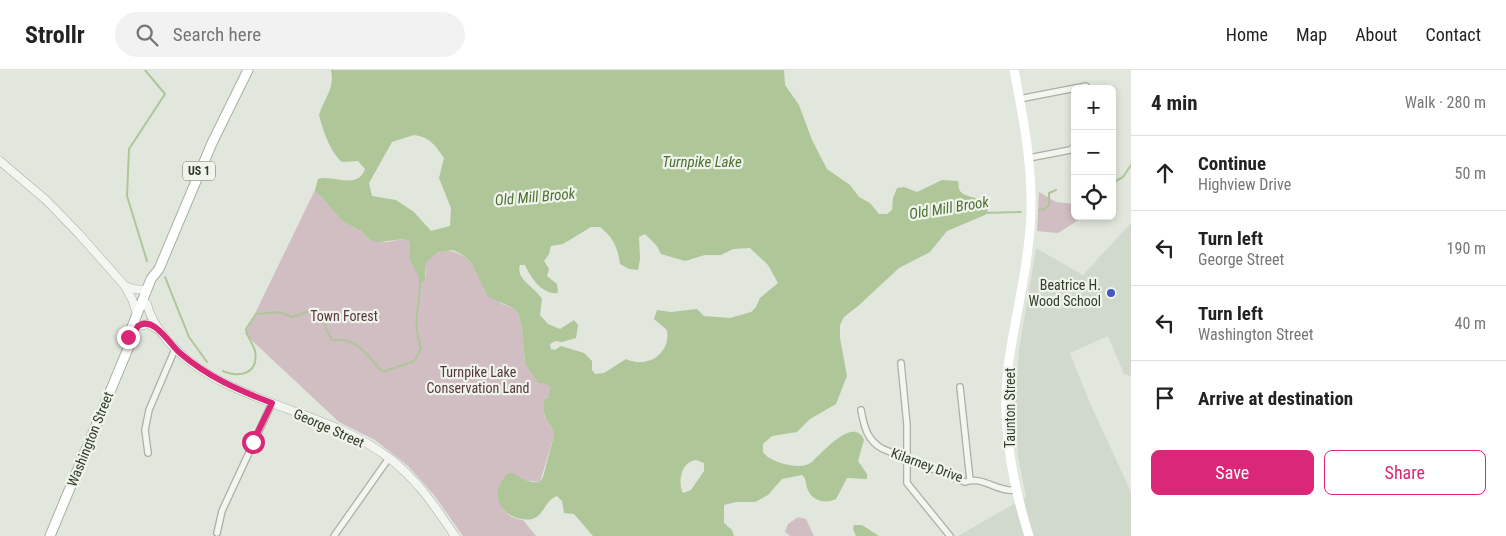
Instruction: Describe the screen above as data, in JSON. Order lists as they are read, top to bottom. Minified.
{"streets":{"main road":["US 1","Taunton Street","Washington Street"],"street":["George Street","Kilarney Drive"]},"crossings":[["Taunton Street","Kilarney Drive"],["George Street","Washington Street"]],"water":["Turnpike Lake","Old Mill Brook"],"parks":["Town Forest","Turnpike Lake Conservation Land"],"places":["Beatrice H. Wood School"],"page":{"header":"Strollr","search":"Search here","nav":["Home","Map","About","Contact"],"heading":["4 min","Walk · 280 m"],"map_buttons":["+","−"],"list":[["Continue","Highview Drive","50 m"],["Turn left","George Street","190 m"],["Turn left","Washington Street","40 m"],"Arrive at destination"],"buttons":["Save","Share"]}}
